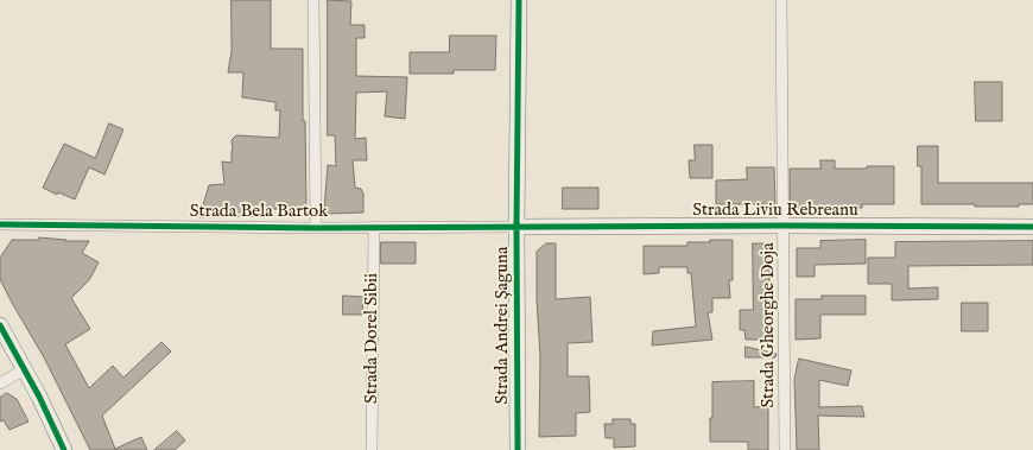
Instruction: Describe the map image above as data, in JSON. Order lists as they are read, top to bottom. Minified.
{"streets":{"street":["Strada Liviu Rebreanu","Strada Bela Bartok","Strada Andrei Șaguna","Strada Gheorghe Doja","Strada Dorel Sibii"]},"crossings":[["Strada Liviu Rebreanu","Strada Bela Bartok"],["Strada Liviu Rebreanu","Strada Andrei Șaguna"],["Strada Liviu Rebreanu","Strada Gheorghe Doja"],["Strada Bela Bartok","Strada Andrei Șaguna"],["Strada Bela Bartok","Strada Dorel Sibii"]]}
